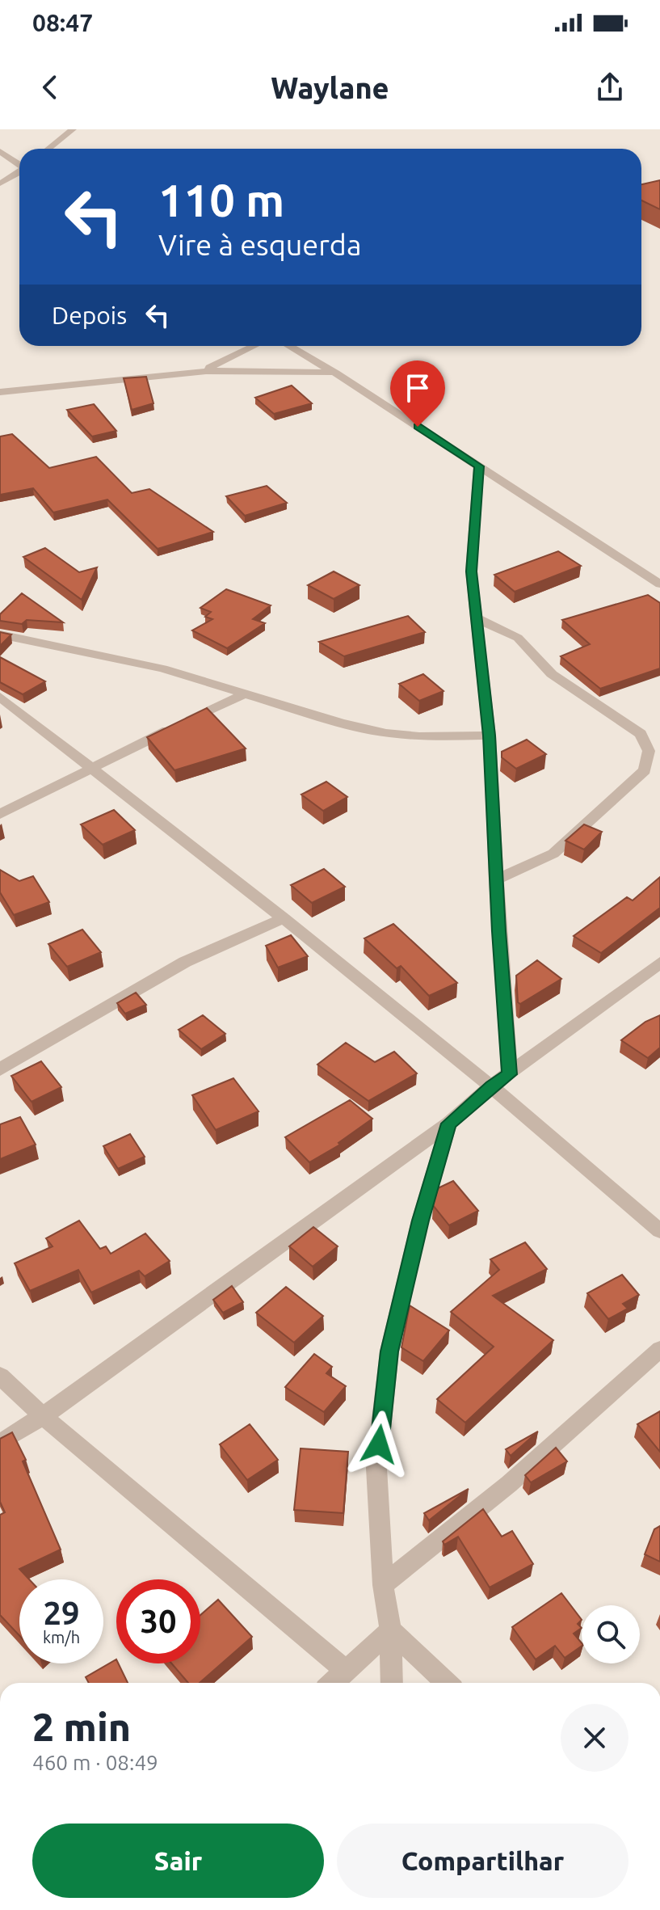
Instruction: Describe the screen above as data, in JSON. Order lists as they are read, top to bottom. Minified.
{"page":{"status":"08:47","header":"Waylane","turn":["110 m","Vire à esquerda"],"then":"Depois","speed":"29 km/h","limit":"30","heading":["2 min","460 m · 08:49"],"buttons":["Sair","Compartilhar"]}}
